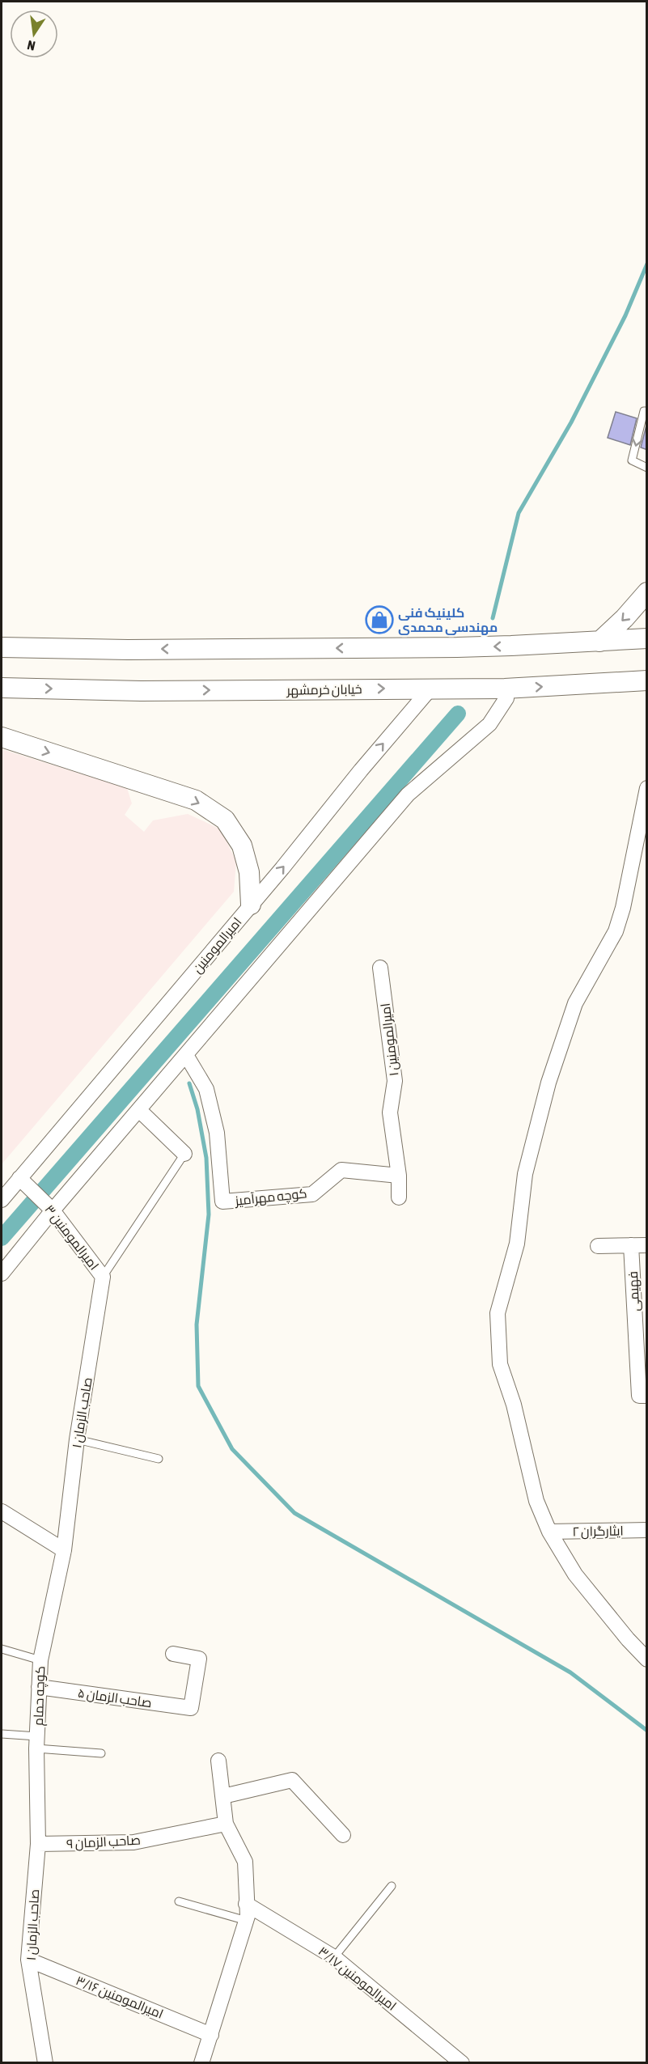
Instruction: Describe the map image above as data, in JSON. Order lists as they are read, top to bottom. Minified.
{"streets":{"main road":["خیابان خرمشهر"],"street":["امیرالمومنین","امیرالمومنین ۱","کوچه مهرآمیز","امیرالمومنین ۳","فهیمی","صاحب الزمان ۱","ایثارگران ۲","کوچه حمام","صاحب الزمان ۵","صاحب الزمان ۹","امیرالمومنین ۳/۱۷","امیرالمومنین ۳/۱۶"]},"crossings":[["خیابان خرمشهر","امیرالمومنین"],["امیرالمومنین","امیرالمومنین ۳"],["امیرالمومنین ۱","کوچه مهرآمیز"],["امیرالمومنین ۳","صاحب الزمان ۱"],["صاحب الزمان ۱","کوچه حمام"],["صاحب الزمان ۱","صاحب الزمان ۹"],["صاحب الزمان ۱","امیرالمومنین ۳/۱۶"],["کوچه حمام","صاحب الزمان ۵"],["کوچه حمام","صاحب الزمان ۹"]],"places":{"shop":["کلینیک فنی مهندسی محمدی"]},"north":"bottom"}
